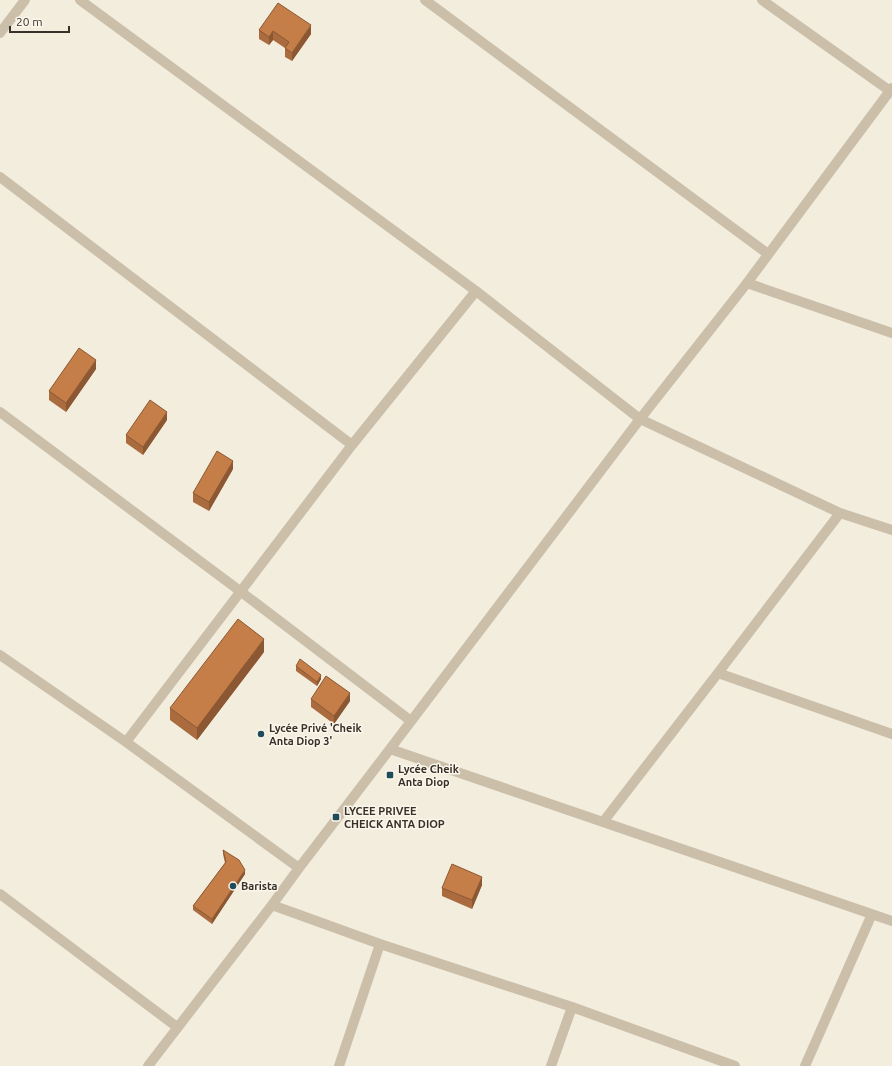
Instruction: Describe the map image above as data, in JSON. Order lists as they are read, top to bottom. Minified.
{"places":{"other":["Lycée Privé 'Cheik Anta Diop 3'","Barista"],"transit":["Lycée Cheik Anta Diop","LYCEE PRIVEE CHEICK ANTA DIOP"]},"scale_bar":"20 m"}
